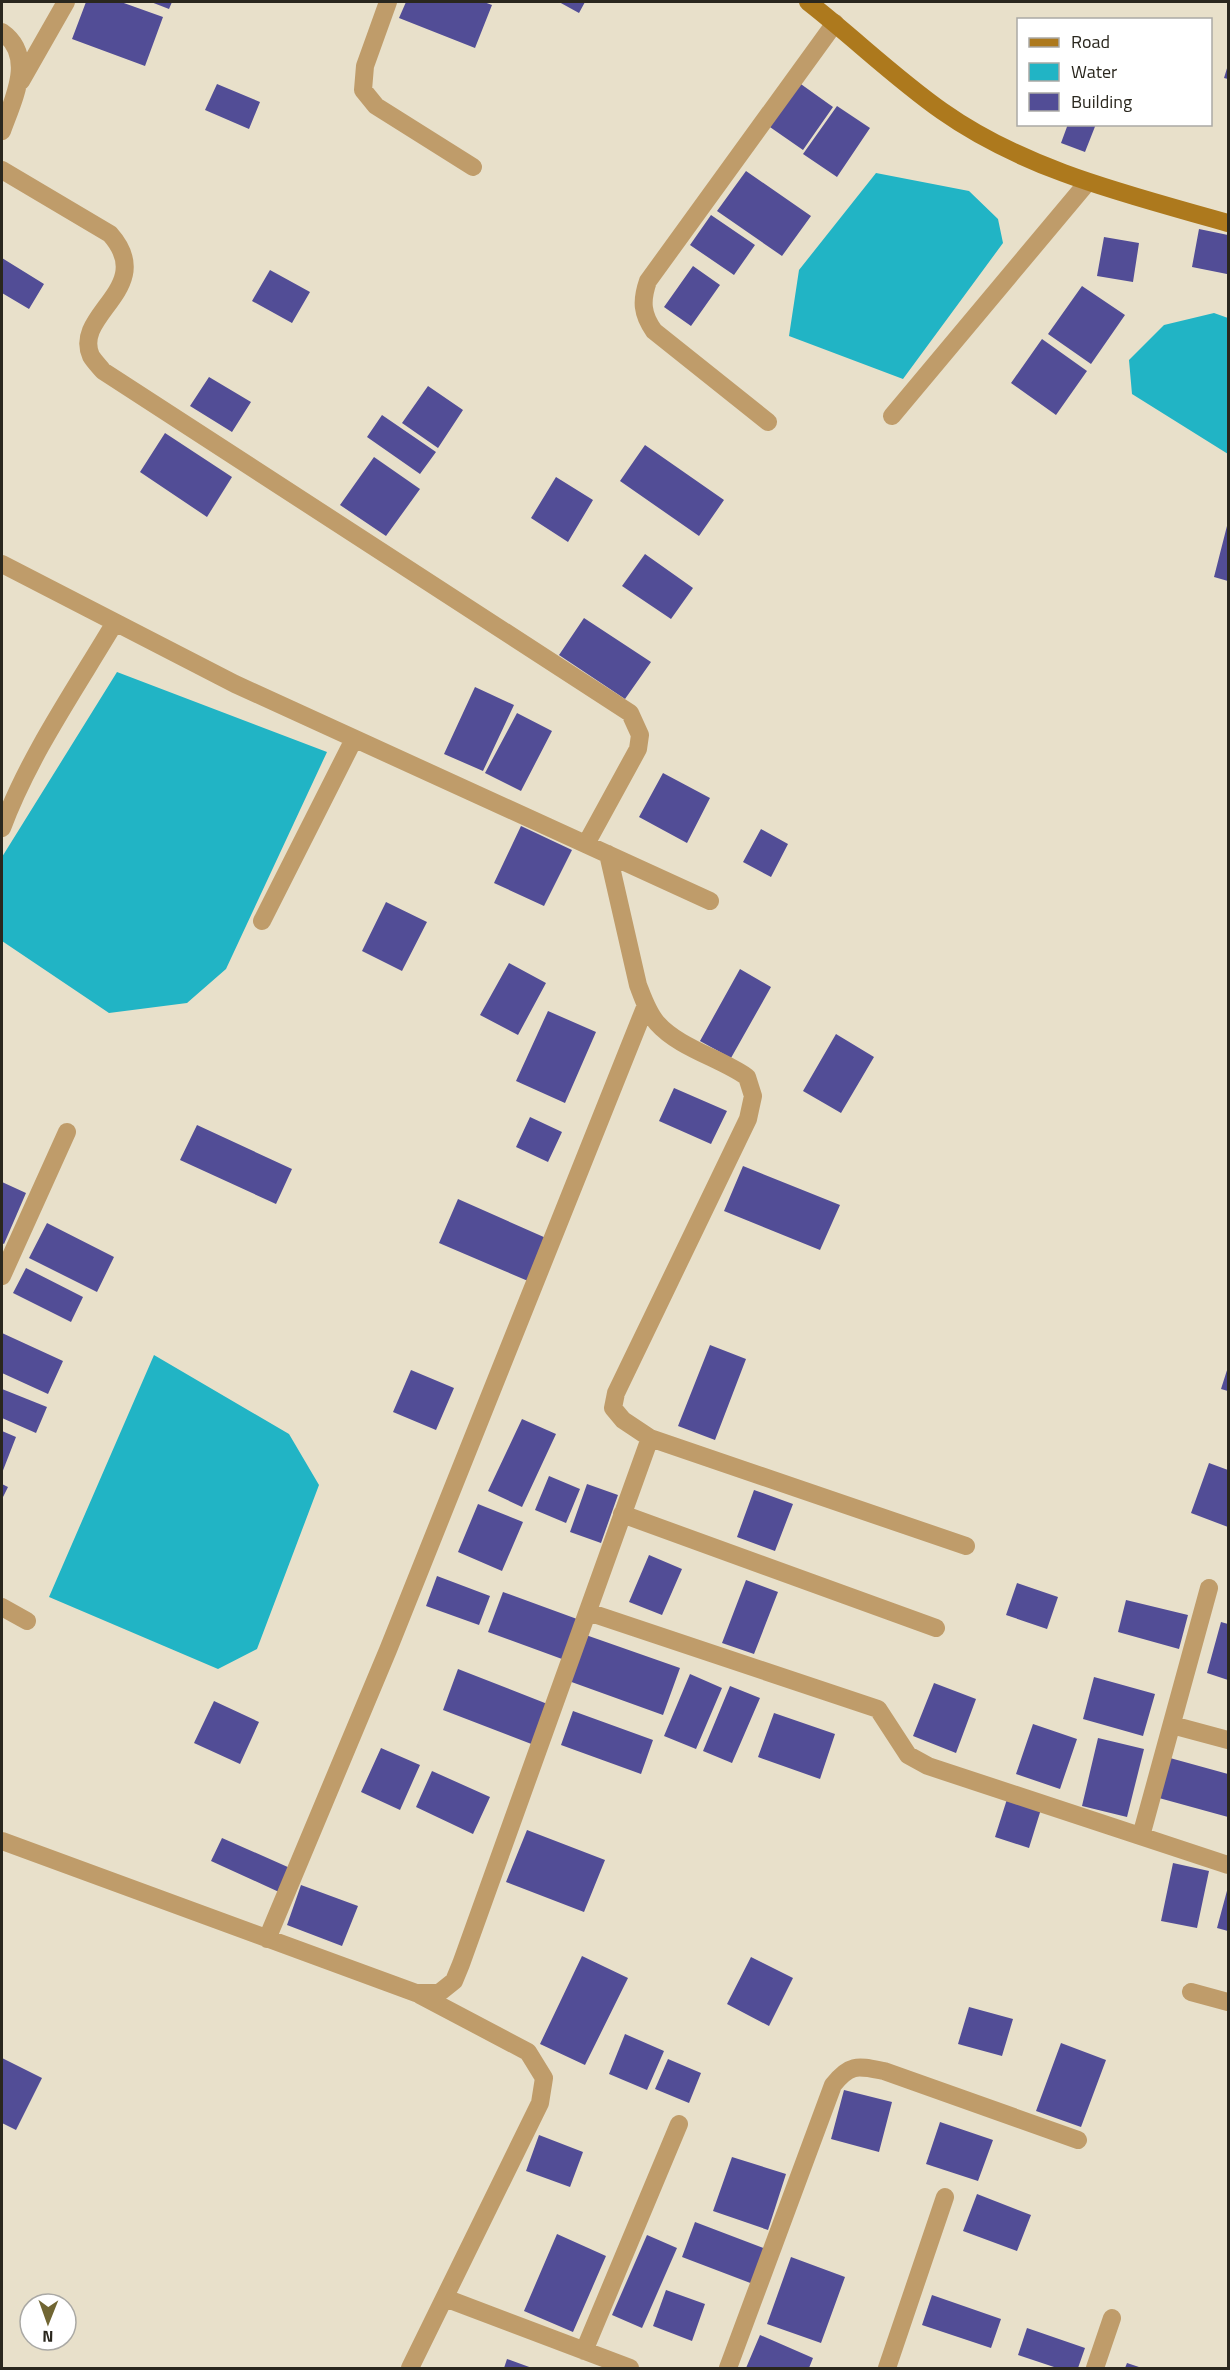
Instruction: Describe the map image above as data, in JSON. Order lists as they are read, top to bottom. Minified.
{"legend":["Road","Water","Building"],"north":"bottom"}
